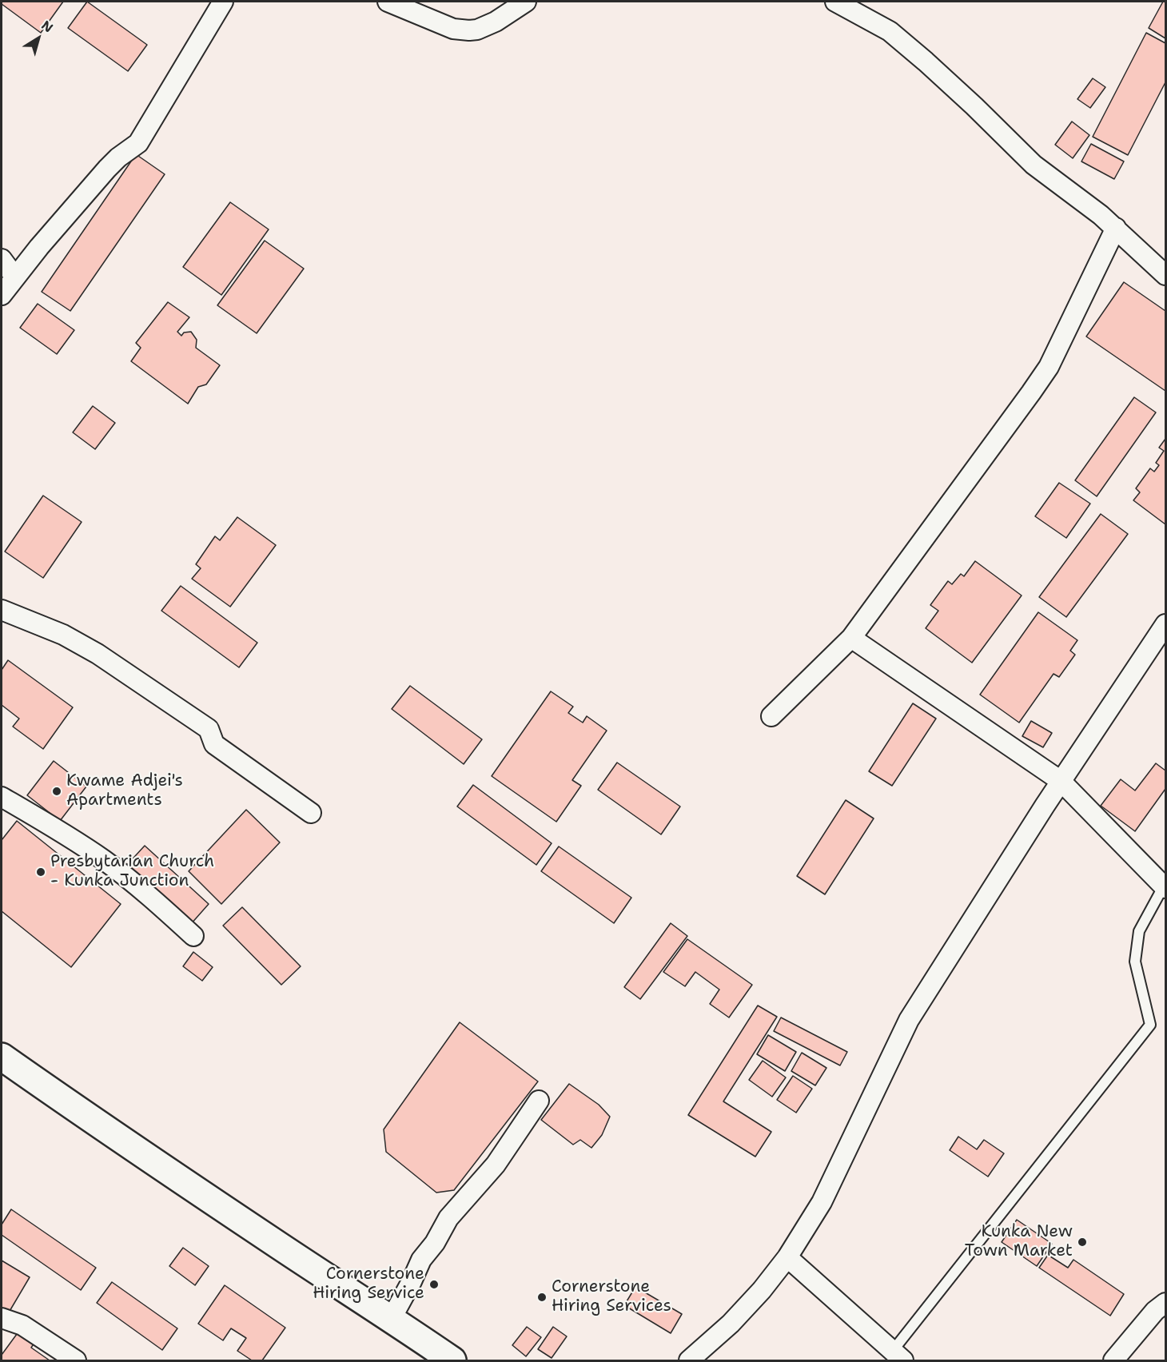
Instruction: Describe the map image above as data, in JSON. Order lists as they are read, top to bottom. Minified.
{"places":["Kwame Adjei's Apartments","Presbytarian Church - Kunka Junction","Kunka New Town Market","Cornerstone Hiring Service","Cornerstone Hiring Services"],"north":"top right"}
